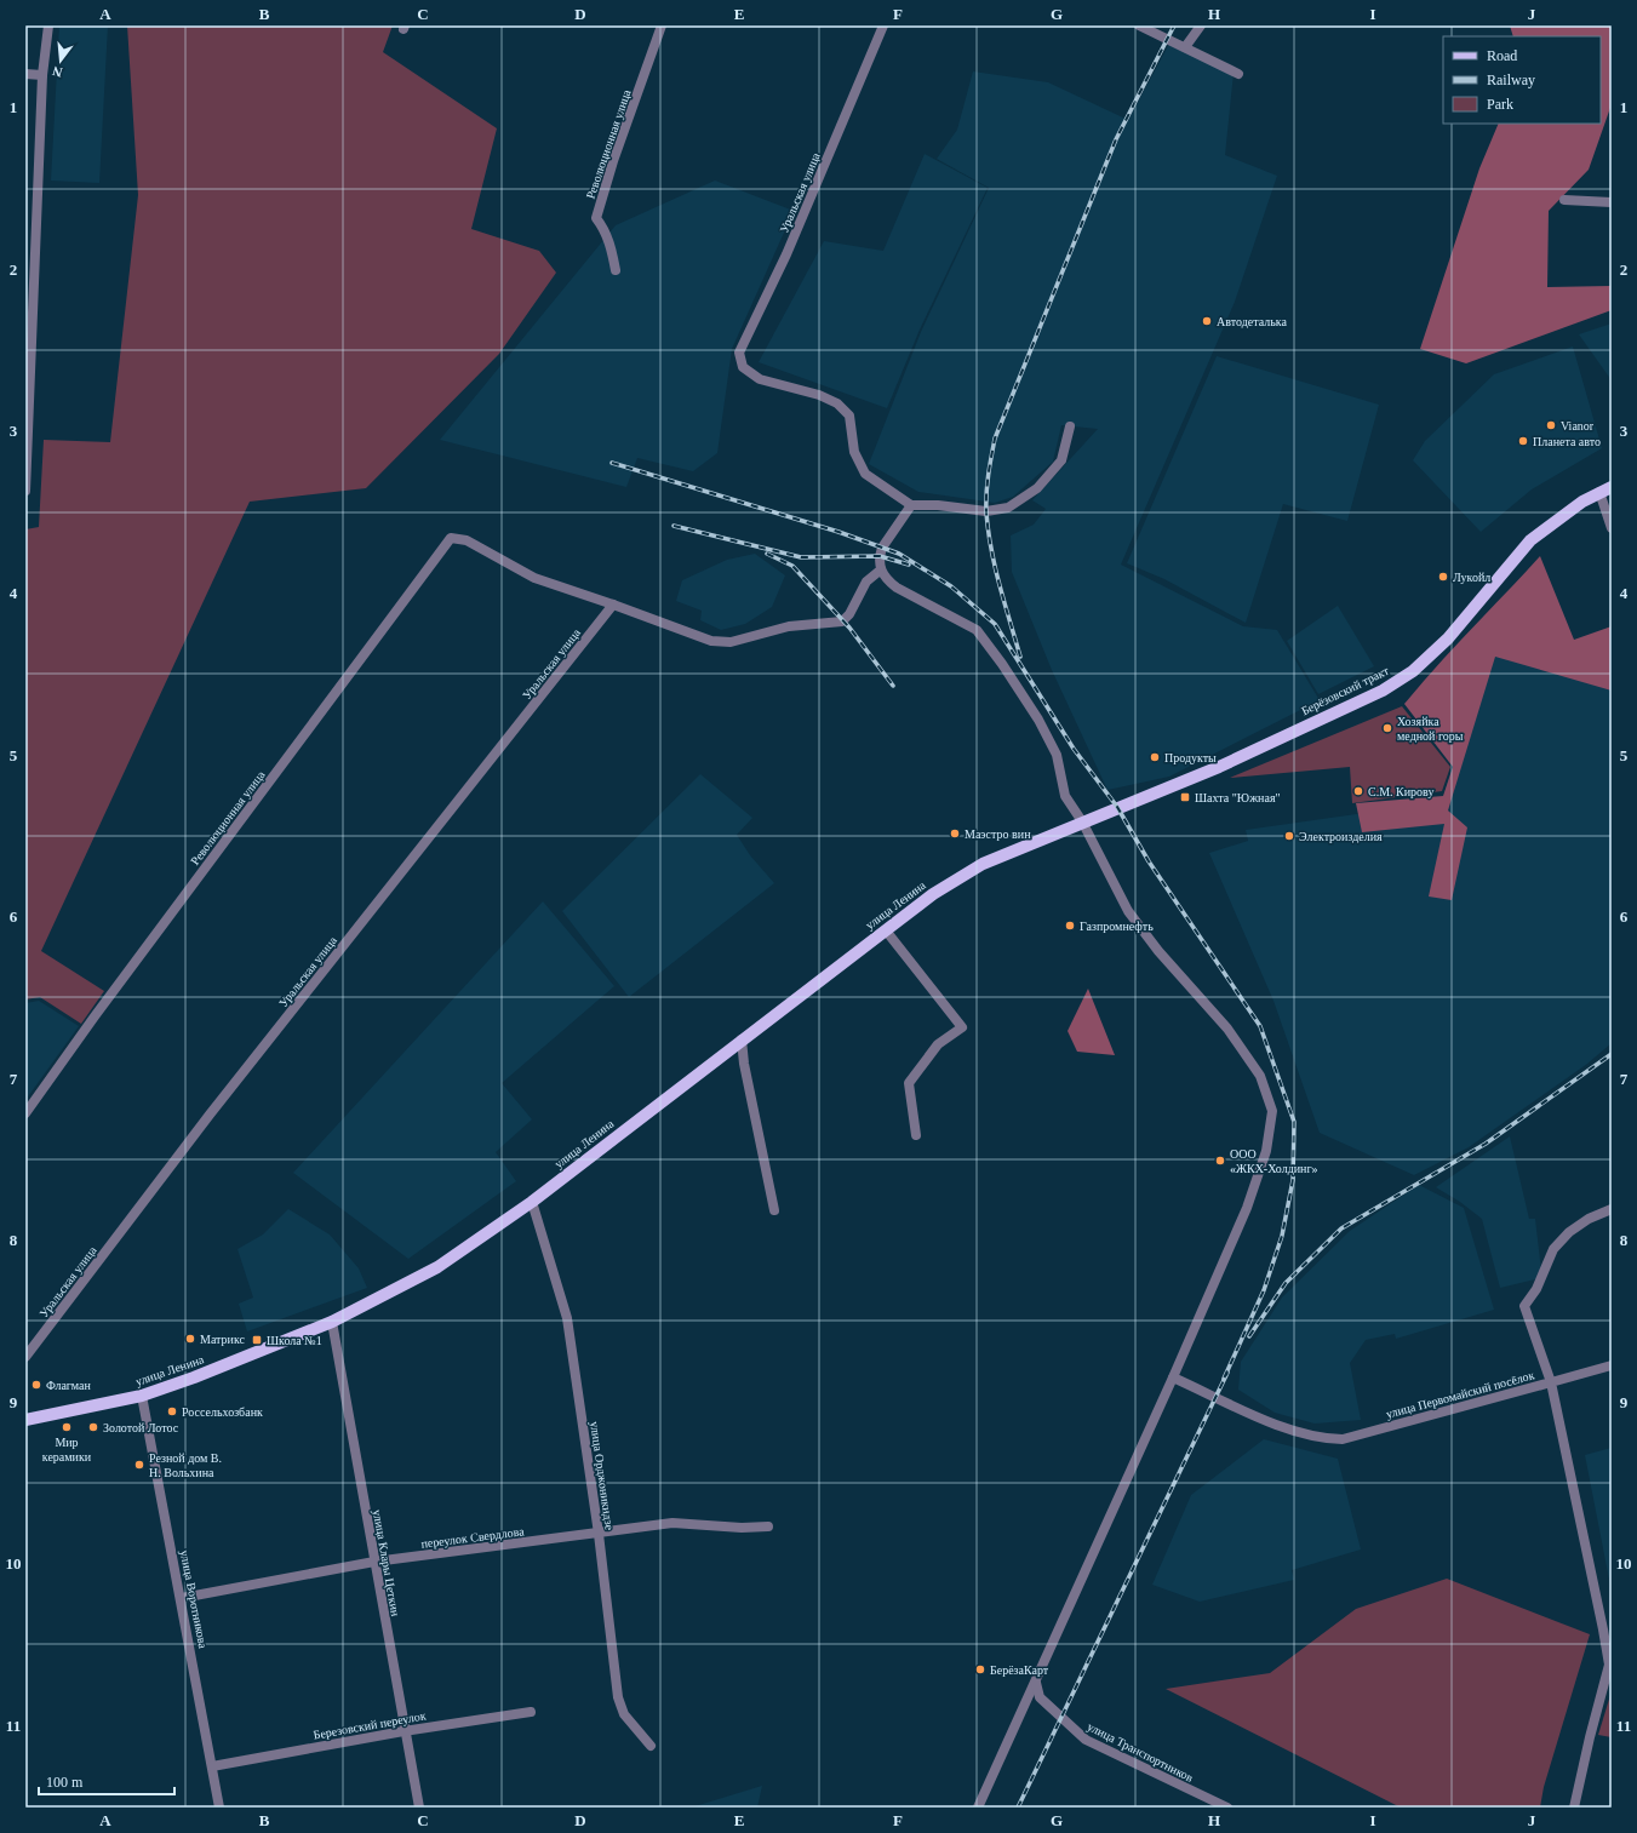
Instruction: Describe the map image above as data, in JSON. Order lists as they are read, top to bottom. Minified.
{"streets":{"main road":["Берёзовский тракт","улица Ленина"],"street":["Революционная улица","Уральская улица","улица Первомайский посёлок","улица Орджоникидзе","переулок Свердлова","улица Клары Цеткин","улица Воротникова","Березовский переулок","улица Транспортников"]},"crossings":[["Революционная улица","Уральская улица"],["Берёзовский тракт","улица Ленина"],["улица Ленина","улица Орджоникидзе"],["улица Ленина","улица Клары Цеткин"],["улица Ленина","улица Воротникова"],["улица Орджоникидзе","переулок Свердлова"],["переулок Свердлова","улица Клары Цеткин"],["переулок Свердлова","улица Воротникова"],["улица Клары Цеткин","Березовский переулок"],["улица Воротникова","Березовский переулок"]],"places":{"other":["Автодеталька","Vianor","Планета авто","Лукойл","Хозяйка медной горы","Продукты","С.М. Кирову","Маэстро вин","Электроизделия","Газпромнефть","ООО «ЖКХ-Холдинг»","Матрикс","Флагман","Россельхозбанк","Мир керамики","Золотой Лотос","Резной дом В. Н. Вольхина","БерёзаКарт"],"transit":["Шахта \"Южная\"","Школа №1"]},"legend":["Road","Railway","Park"],"scale_bar":"100 m","north":"bottom","grid":{"columns":["A","B","C","D","E","F","G","H","I","J"],"rows":["1","2","3","4","5","6","7","8","9","10","11"]}}
